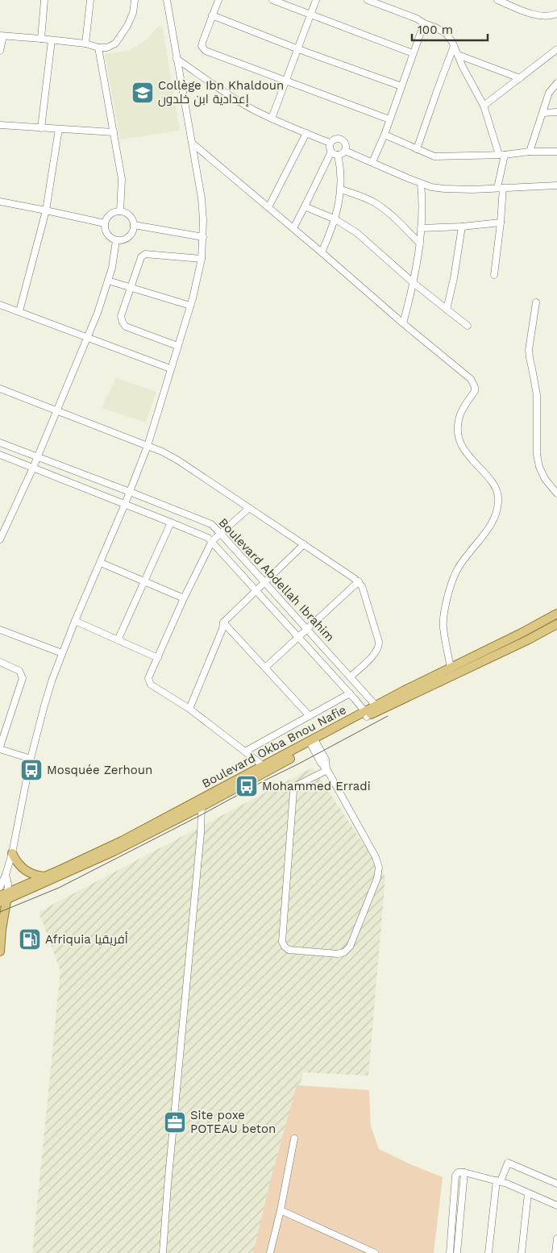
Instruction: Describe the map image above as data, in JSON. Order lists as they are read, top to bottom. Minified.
{"streets":{"main road":["Boulevard Okba Bnou Nafie"],"street":["Boulevard Abdellah Ibrahim"]},"crossings":[["Boulevard Abdellah Ibrahim","Boulevard Okba Bnou Nafie"]],"places":{"school or university":["Collège Ibn Khaldoun إعدادية ابن خلدون"],"bus stop":["Mosquée Zerhoun","Mohammed Erradi"],"fuel station":["Afriquia أفريقيا"],"office":["Site poxe POTEAU beton"]},"scale_bar":"100 m"}
